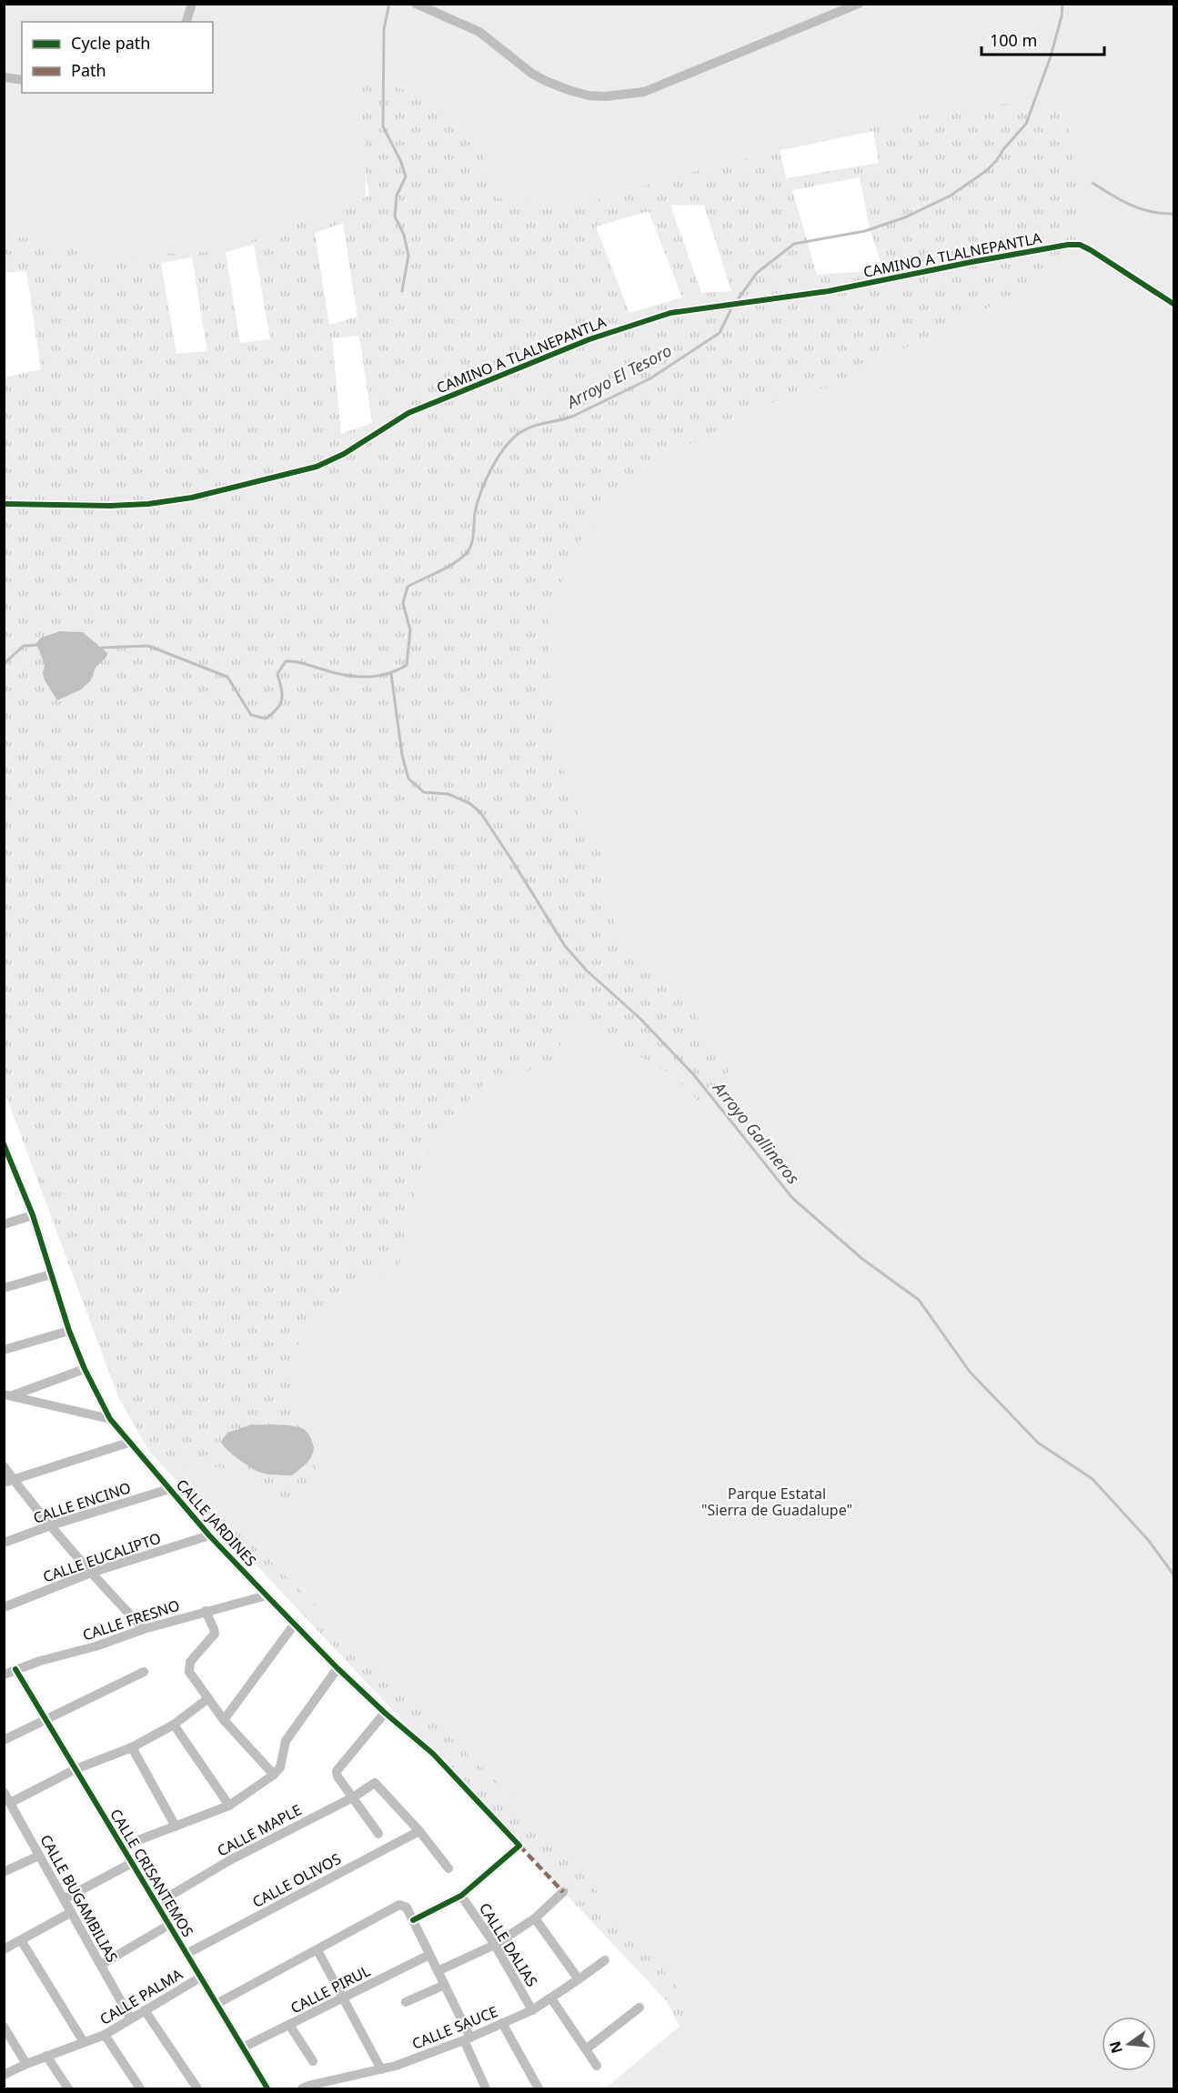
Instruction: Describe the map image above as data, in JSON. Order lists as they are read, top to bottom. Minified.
{"streets":{"street":["CAMINO A TLALNEPANTLA","CALLE ENCINO","CALLE JARDINES","CALLE EUCALIPTO","CALLE FRESNO","CALLE MAPLE","CALLE CRISANTEMOS","CALLE OLIVOS","CALLE BUGAMBILIAS","CALLE DALIAS","CALLE PIRUL","CALLE PALMA","CALLE SAUCE"]},"crossings":[["CALLE ENCINO","CALLE JARDINES"],["CALLE JARDINES","CALLE EUCALIPTO"],["CALLE JARDINES","CALLE FRESNO"],["CALLE JARDINES","CALLE DALIAS"],["CALLE FRESNO","CALLE CRISANTEMOS"],["CALLE MAPLE","CALLE CRISANTEMOS"],["CALLE MAPLE","CALLE OLIVOS"],["CALLE CRISANTEMOS","CALLE OLIVOS"],["CALLE CRISANTEMOS","CALLE PIRUL"],["CALLE CRISANTEMOS","CALLE PALMA"],["CALLE BUGAMBILIAS","CALLE PALMA"],["CALLE DALIAS","CALLE SAUCE"]],"water":["Arroyo El Tesoro","Arroyo Gallineros"],"parks":["Parque Estatal \"Sierra de Guadalupe\""],"legend":["Cycle path","Path"],"scale_bar":"100 m","north":"left"}
